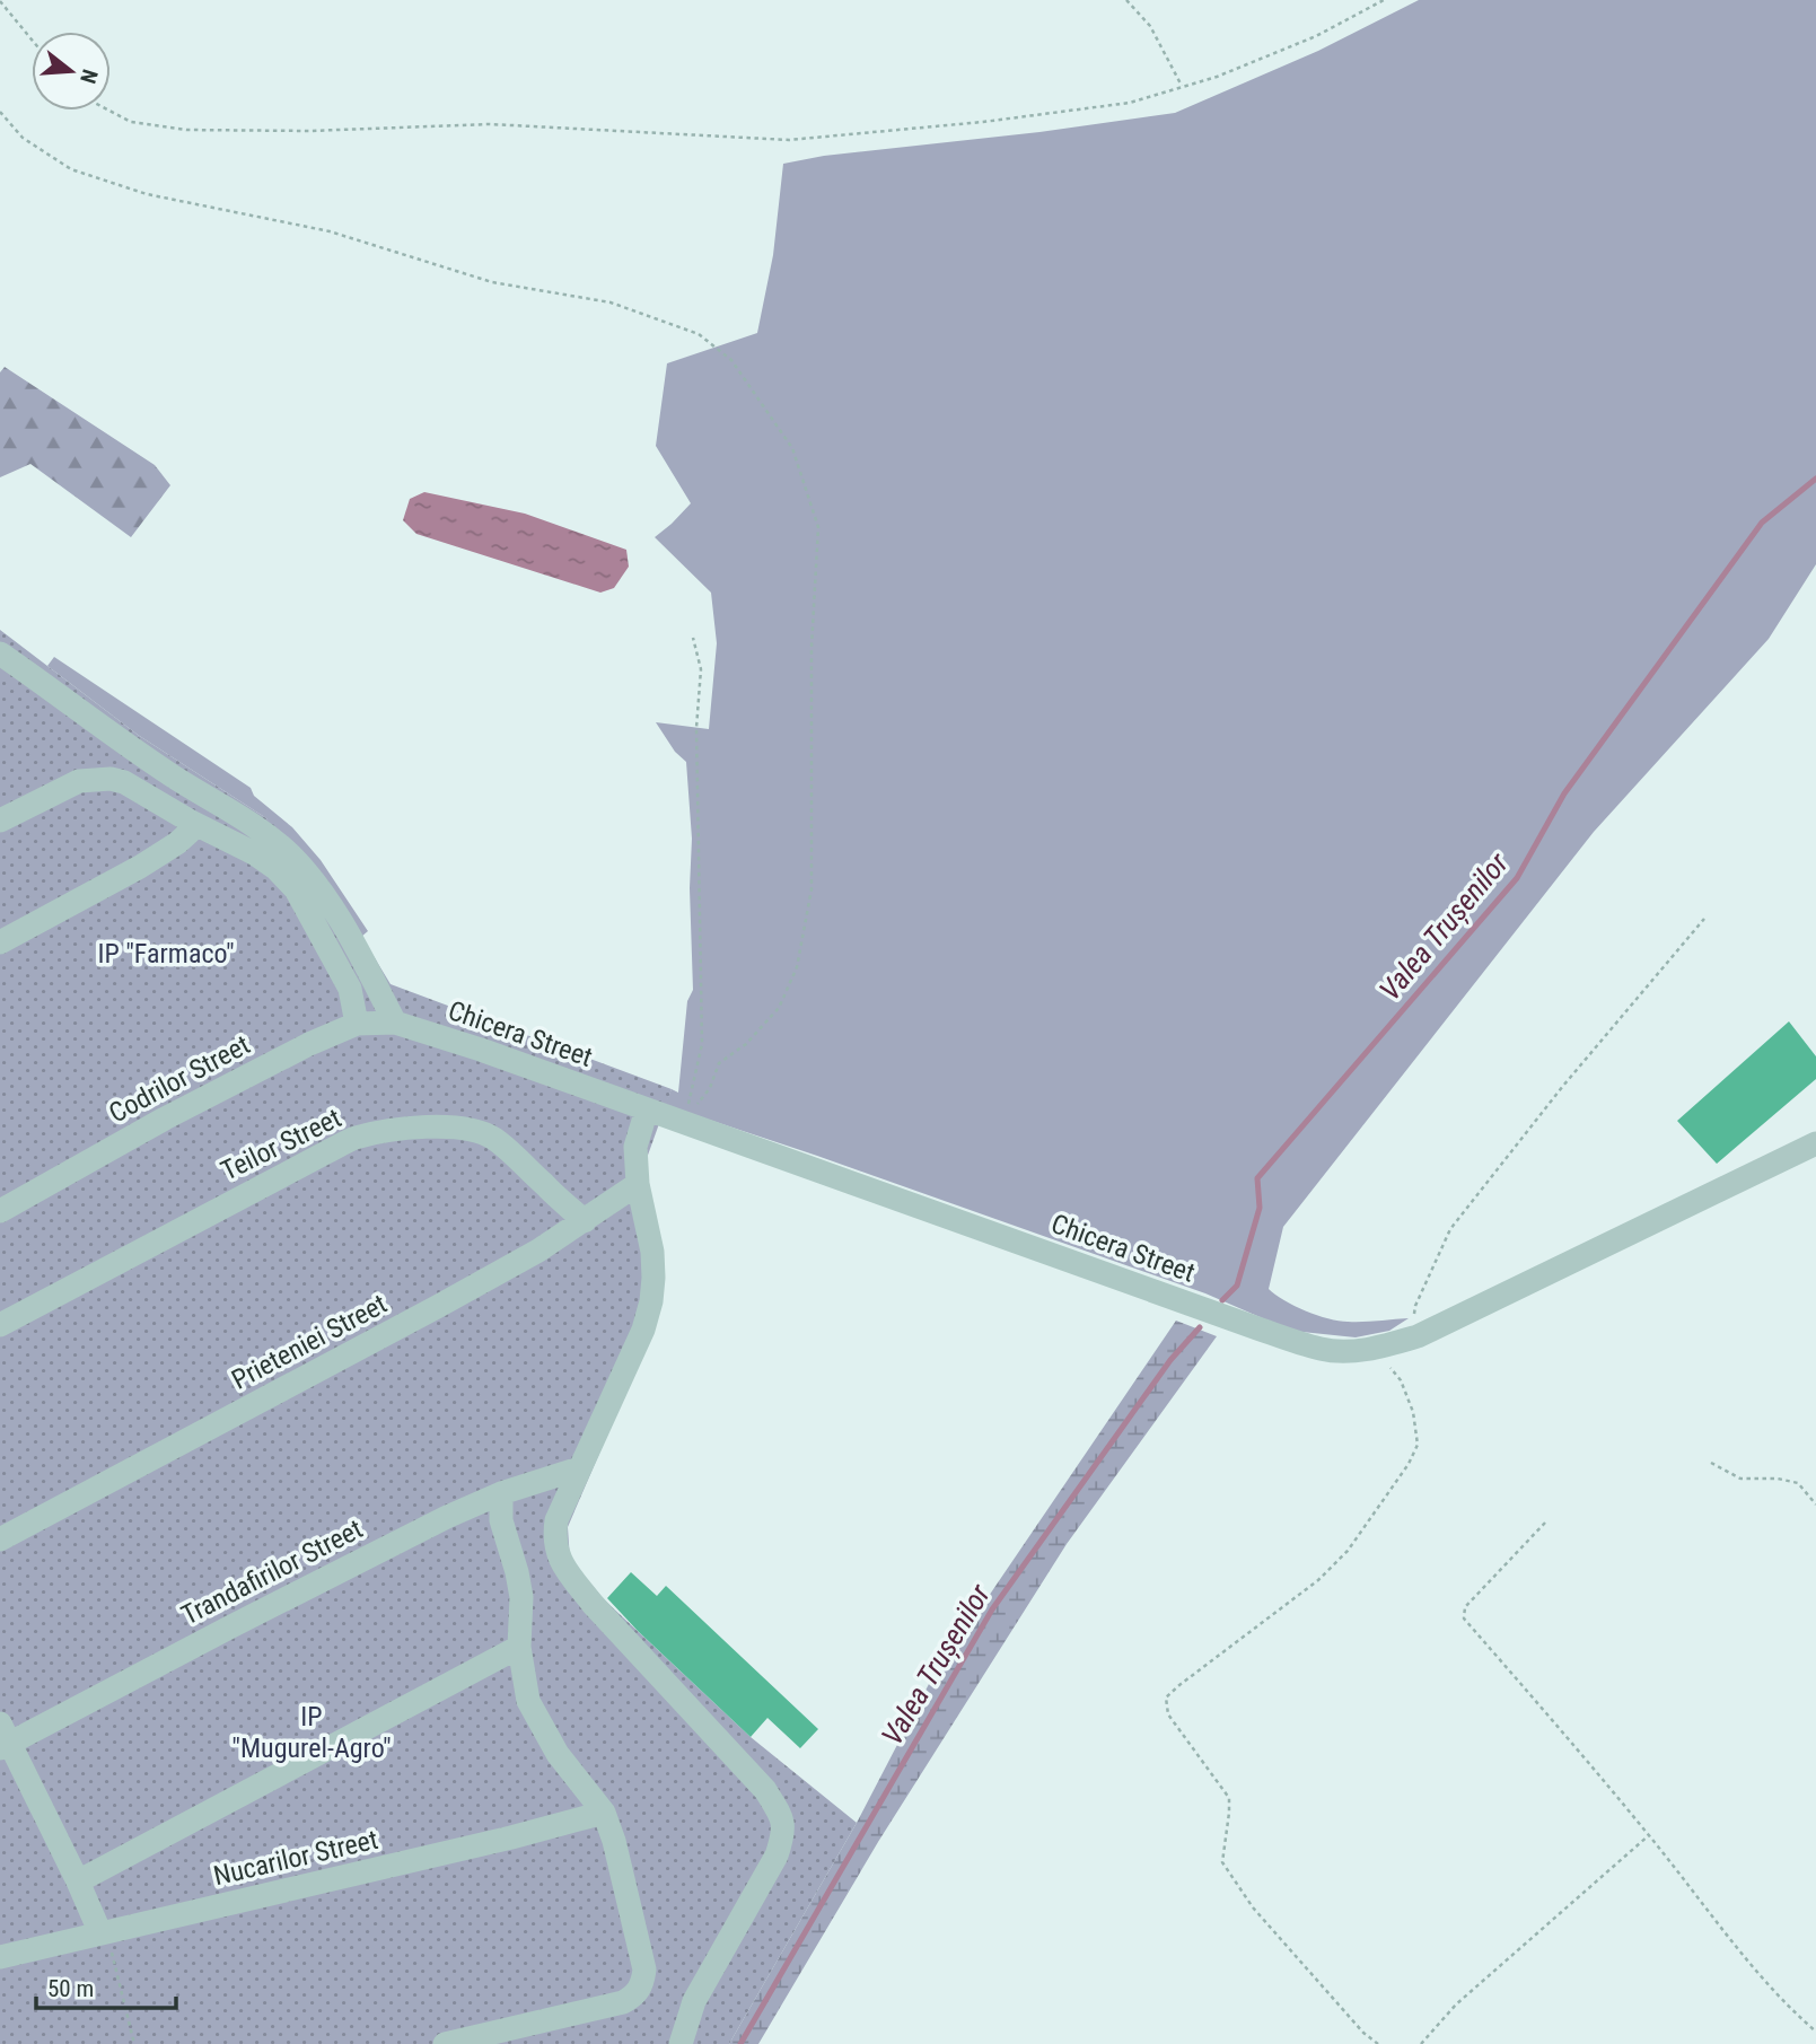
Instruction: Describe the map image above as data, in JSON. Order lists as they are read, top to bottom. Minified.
{"streets":{"street":["Chicera Street","Codrilor Street","Teilor Street","Prieteniei Street","Trandafirilor Street","Nucarilor Street"]},"crossings":[["Chicera Street","Codrilor Street"],["Teilor Street","Prieteniei Street"]],"water":["Valea Trușenilor"],"parks":["IP \"Farmaco\"","IP \"Mugurel-Agro\""],"scale_bar":"50 m","north":"right"}
